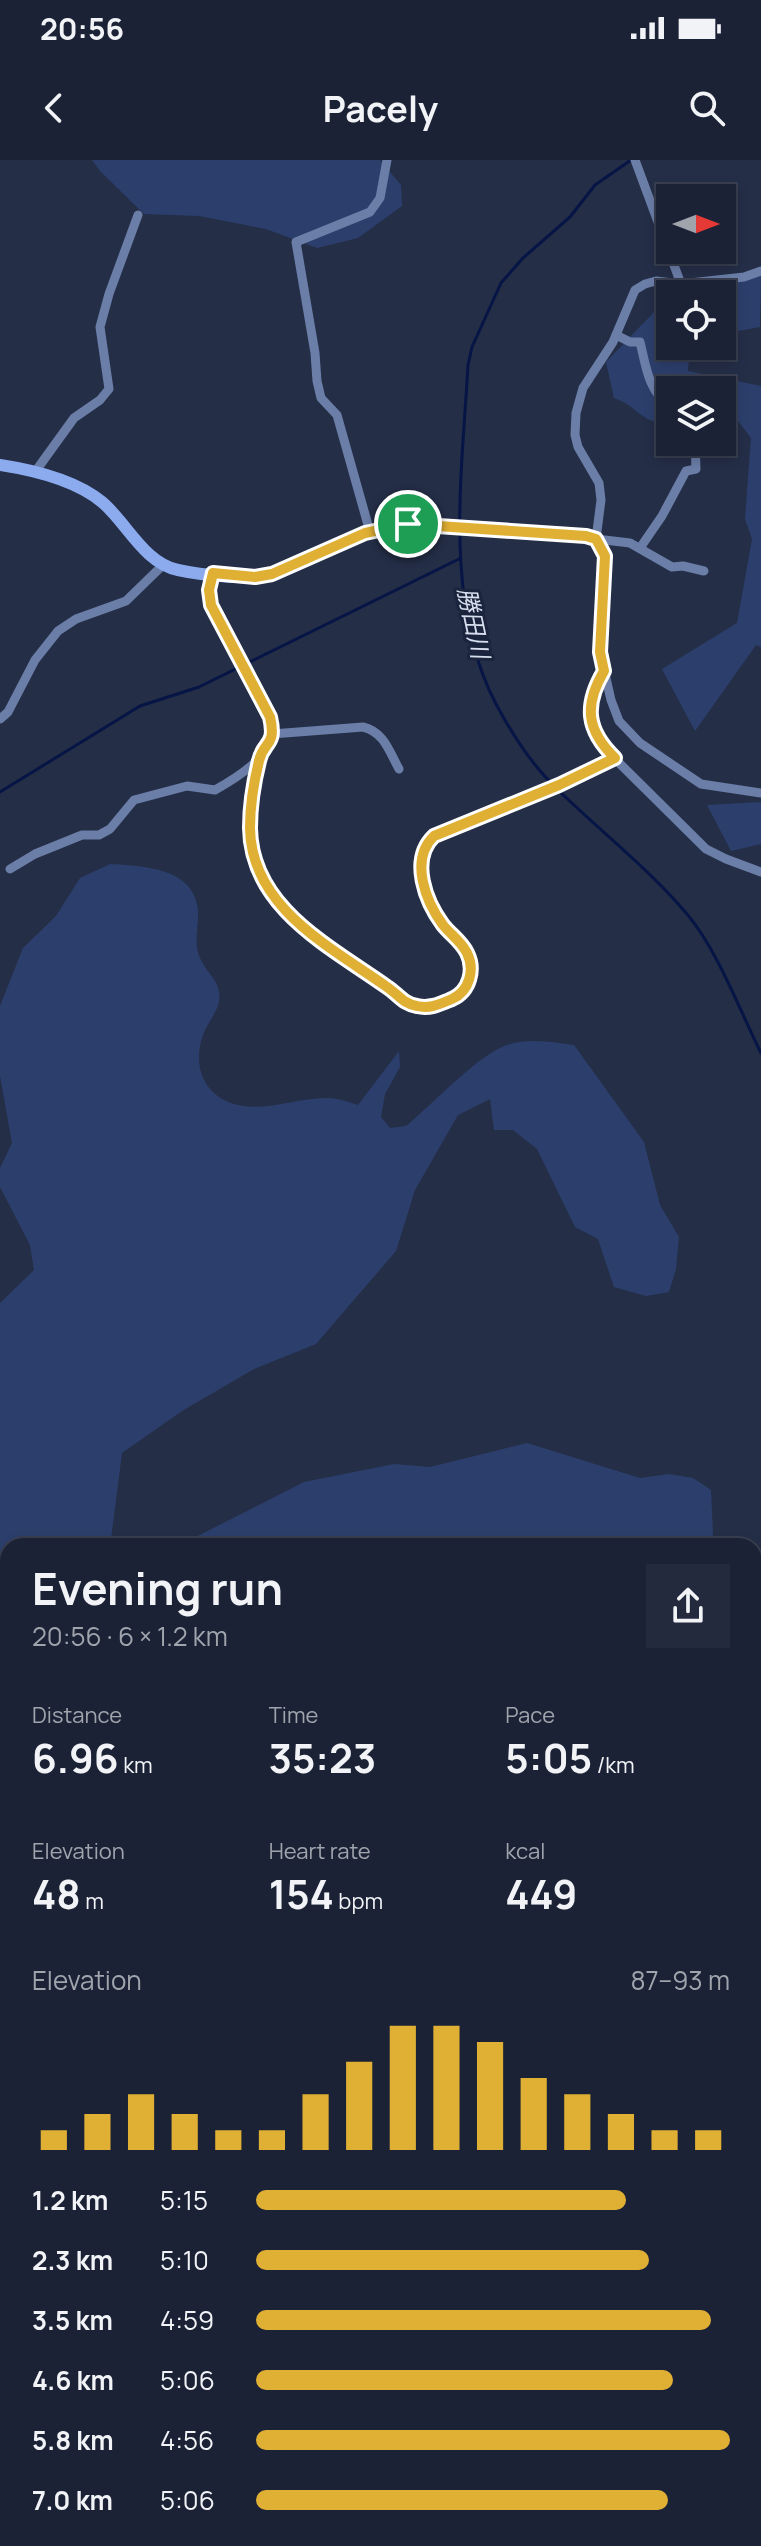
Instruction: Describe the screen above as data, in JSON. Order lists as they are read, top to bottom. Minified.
{"water":["勝田川"],"north":"right","page":{"status":"20:56","header":"Pacely","heading":["Evening run","20:56 · 6 × 1.2 km"],"stats":[["Distance","6.96 km"],["Time","35:23"],["Pace","5:05 /km"],["Elevation","48 m"],["Heart rate","154 bpm"],["kcal","449"]],"chart":["Elevation","87–93 m"],"list":[{"name":"1.2 km","note":"5:15"},{"name":"2.3 km","note":"5:10"},{"name":"3.5 km","note":"4:59"},{"name":"4.6 km","note":"5:06"},{"name":"5.8 km","note":"4:56"},{"name":"7.0 km","note":"5:06"}]}}
